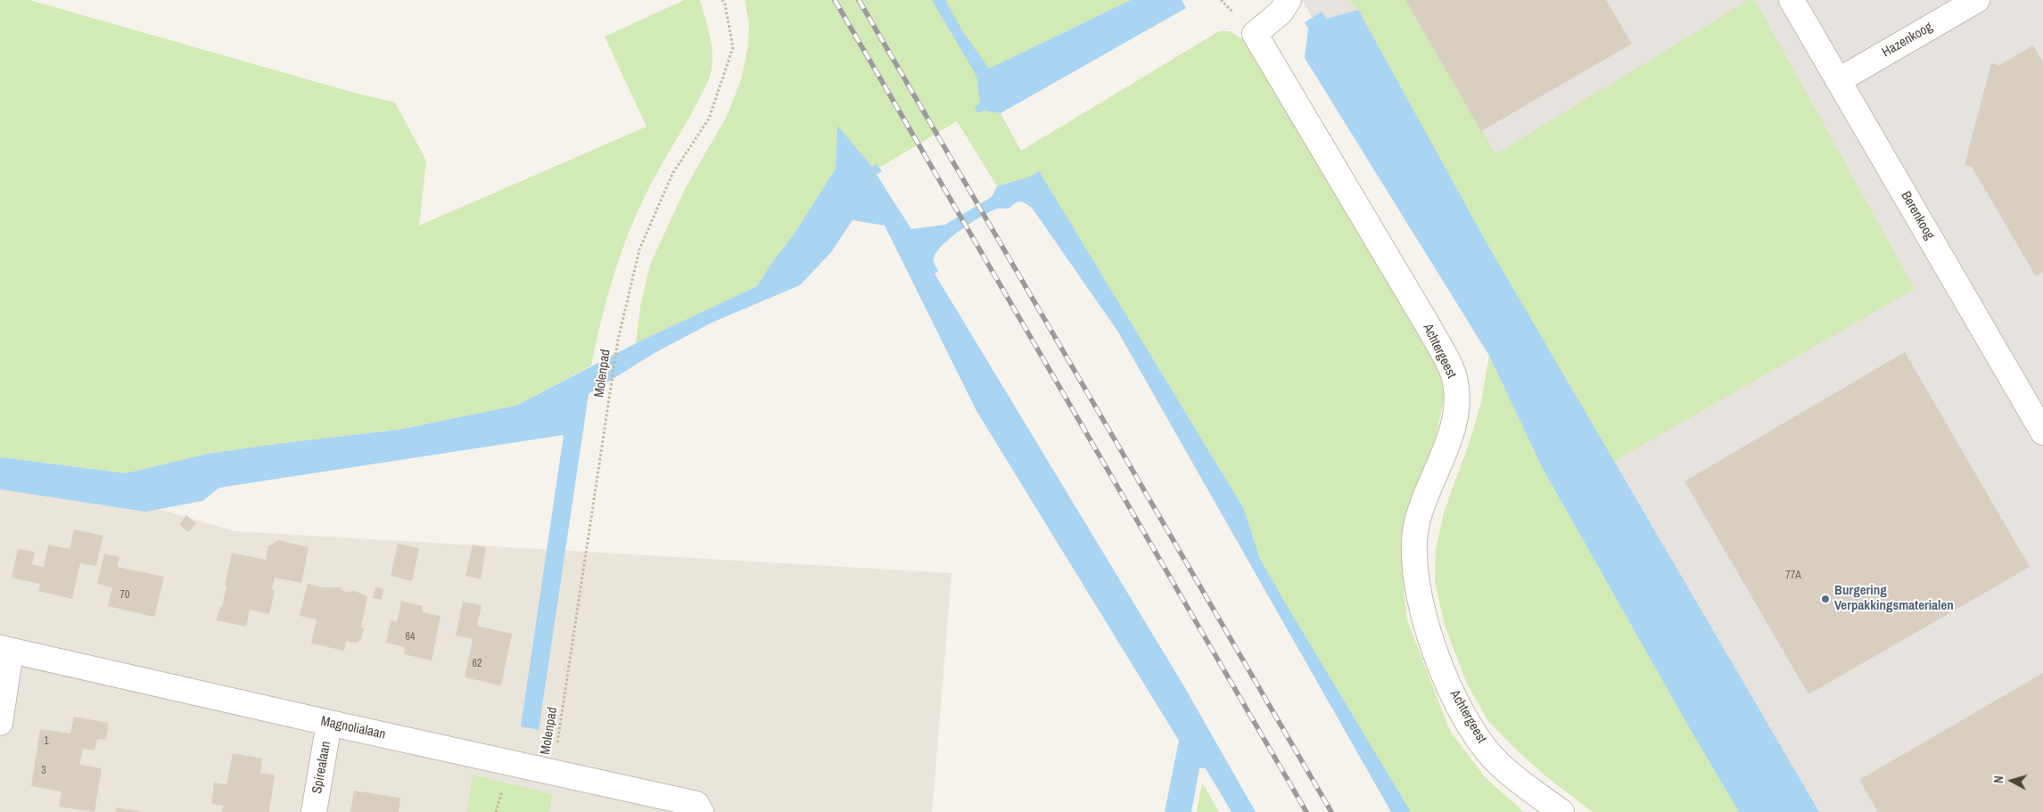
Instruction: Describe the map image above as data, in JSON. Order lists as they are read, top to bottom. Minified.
{"streets":{"street":["Hazenkoog","Berenkoog","Achtergeest","Magnolialaan","Spirealaan"],"path":["Molenpad"]},"crossings":[["Hazenkoog","Berenkoog"],["Molenpad","Magnolialaan"],["Magnolialaan","Spirealaan"]],"places":["Burgering Verpakkingsmaterialen"],"house_numbers":["77A","70","64","62","1","3"],"north":"left"}
